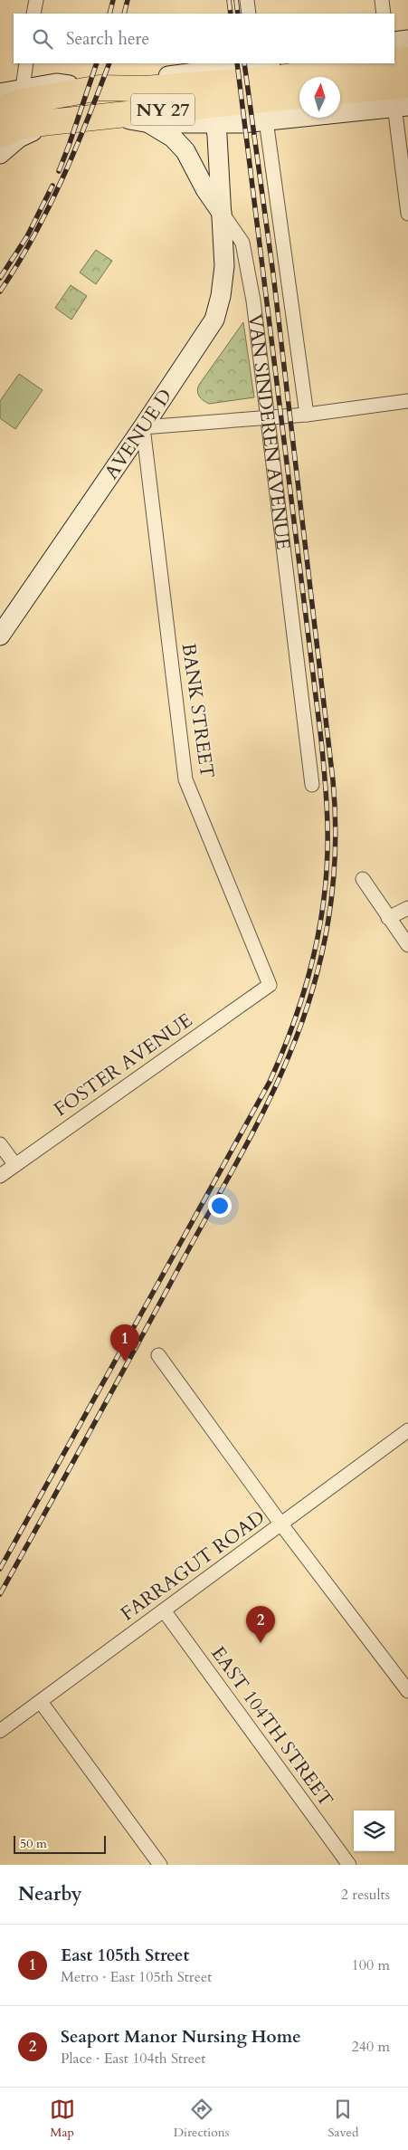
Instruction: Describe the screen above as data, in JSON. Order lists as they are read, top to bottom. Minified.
{"streets":{"highway":["NY 27"],"main road":["AVENUE D"],"street":["VAN SINDEREN AVENUE","BANK STREET","FOSTER AVENUE","FARRAGUT ROAD","EAST 104TH STREET"]},"crossings":[["VAN SINDEREN AVENUE","AVENUE D"],["AVENUE D","BANK STREET"],["BANK STREET","FOSTER AVENUE"],["FARRAGUT ROAD","EAST 104TH STREET"]],"scale_bar":"50 m","north":"top","page":{"search":"Search here","pins":["1","2"],"scale":"50 m","heading":["Nearby","2 results"],"list":[{"mark":"1","name":"East 105th Street","note":"Metro · East 105th Street","value":"100 m"},{"mark":"2","name":"Seaport Manor Nursing Home","note":"Place · East 104th Street","value":"240 m"}],"nav":["Map","Directions","Saved"]}}
